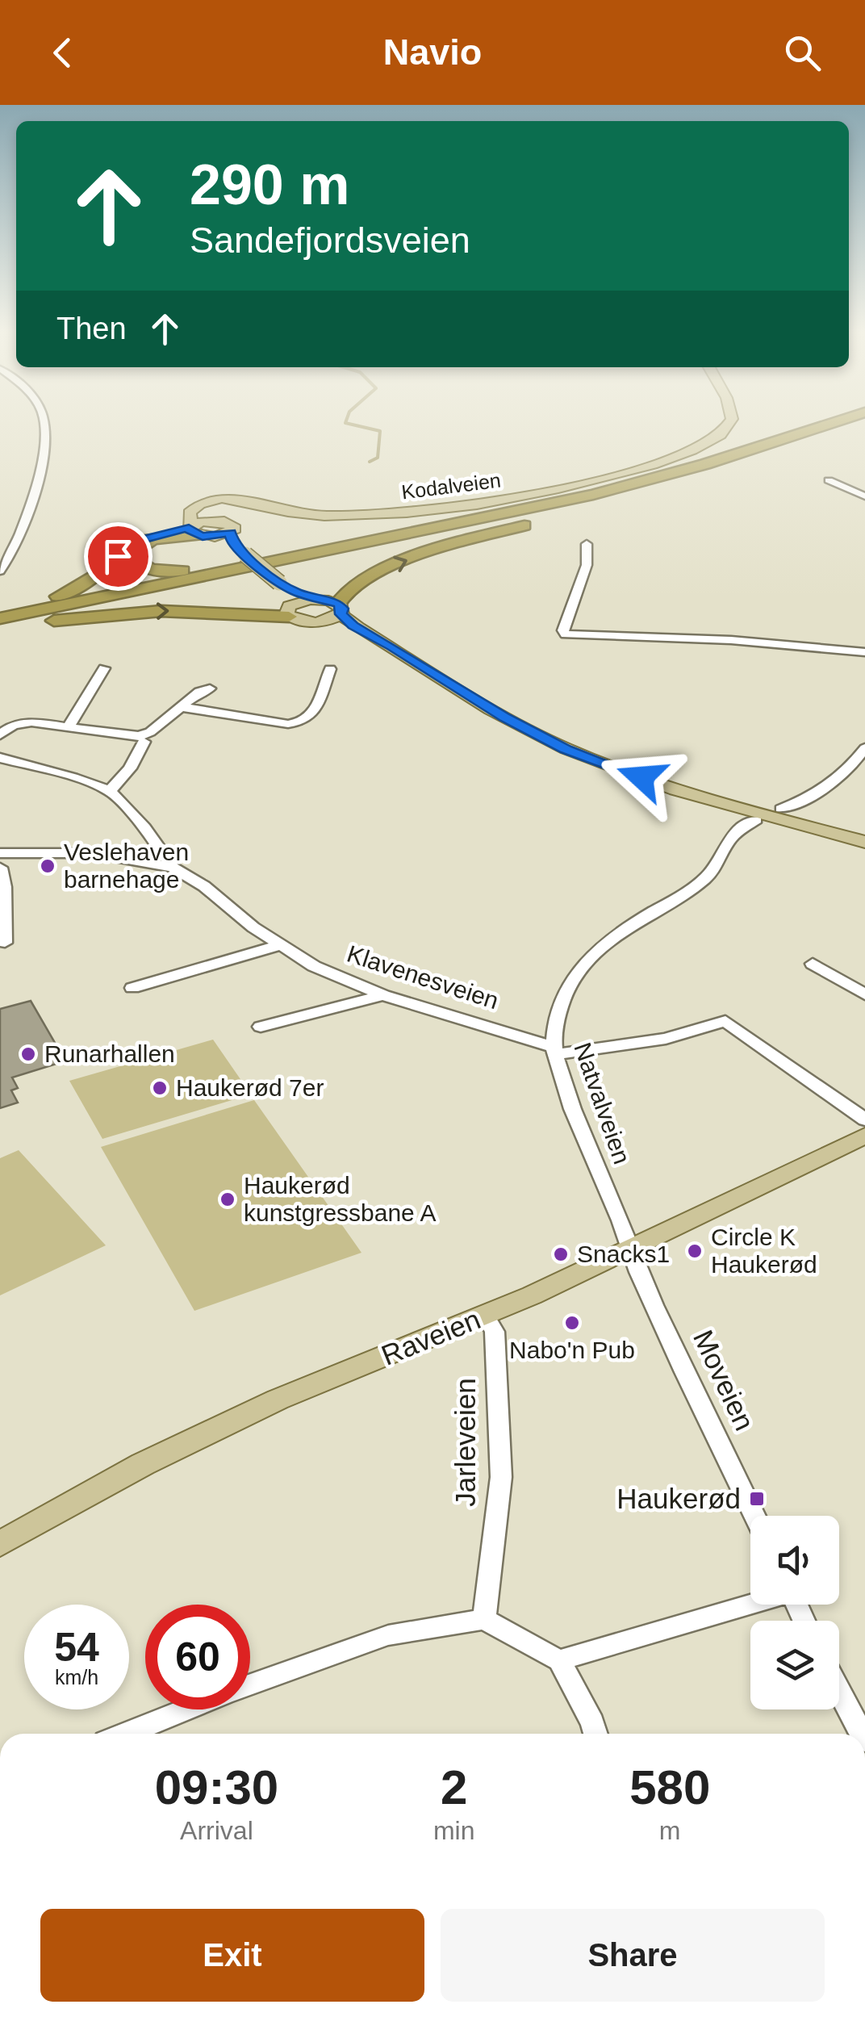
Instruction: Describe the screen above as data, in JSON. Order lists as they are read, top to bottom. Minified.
{"streets":{"main road":["Kodalveien","Raveien"],"street":["Klavenesveien","Natvalveien","Moveien","Jarleveien"]},"crossings":[["Klavenesveien","Natvalveien"],["Natvalveien","Raveien"],["Natvalveien","Moveien"],["Raveien","Moveien"],["Raveien","Jarleveien"]],"places":{"other":["Veslehaven barnehage","Runarhallen","Haukerød 7er","Haukerød kunstgressbane A","Circle K Haukerød","Snacks1","Nabo'n Pub"],"transit":["Haukerød"]},"page":{"header":"Navio","turn":["290 m","Sandefjordsveien"],"then":"Then","speed":"54 km/h","limit":"60","eta":["09:30","Arrival","2","min","580","m"],"buttons":["Exit","Share"]}}
